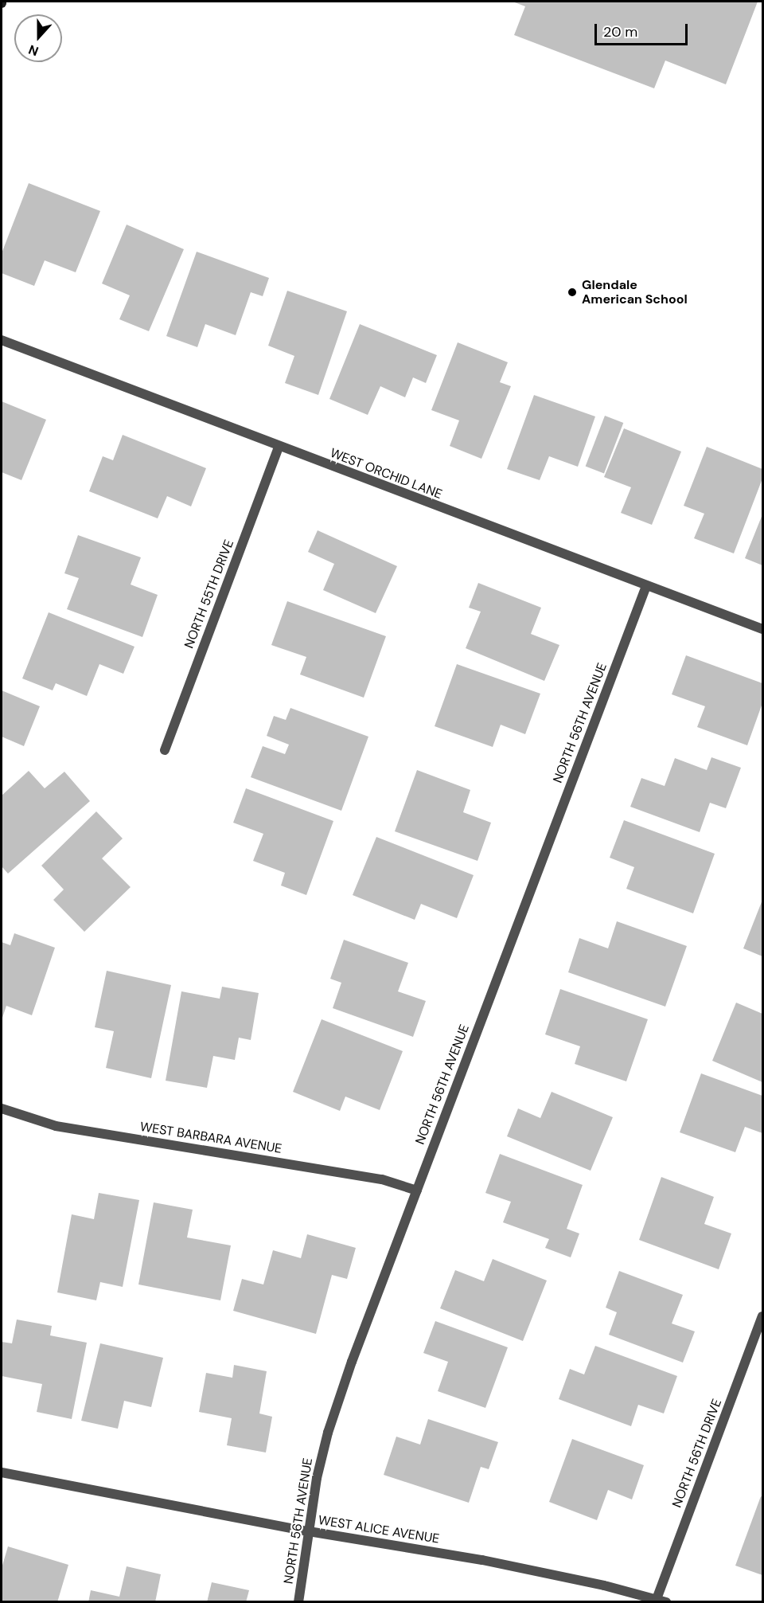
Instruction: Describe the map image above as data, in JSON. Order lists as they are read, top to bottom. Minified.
{"streets":{"street":["WEST ORCHID LANE","NORTH 55TH DRIVE","NORTH 56TH AVENUE","WEST BARBARA AVENUE","NORTH 56TH DRIVE","WEST ALICE AVENUE"]},"crossings":[["WEST ORCHID LANE","NORTH 55TH DRIVE"],["WEST ORCHID LANE","NORTH 56TH AVENUE"],["NORTH 56TH AVENUE","WEST BARBARA AVENUE"],["NORTH 56TH AVENUE","WEST ALICE AVENUE"],["NORTH 56TH DRIVE","WEST ALICE AVENUE"]],"places":["Glendale American School"],"scale_bar":"20 m","north":"bottom"}
